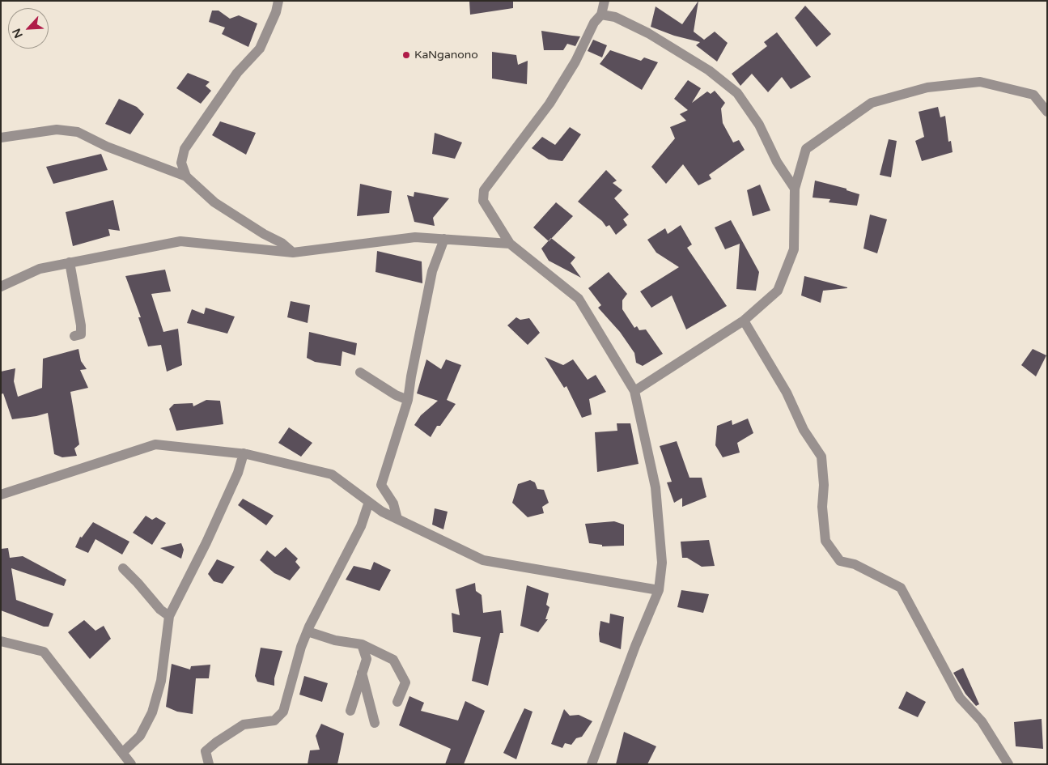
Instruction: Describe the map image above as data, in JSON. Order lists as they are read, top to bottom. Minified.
{"places":["KaNganono"],"north":"bottom left"}
